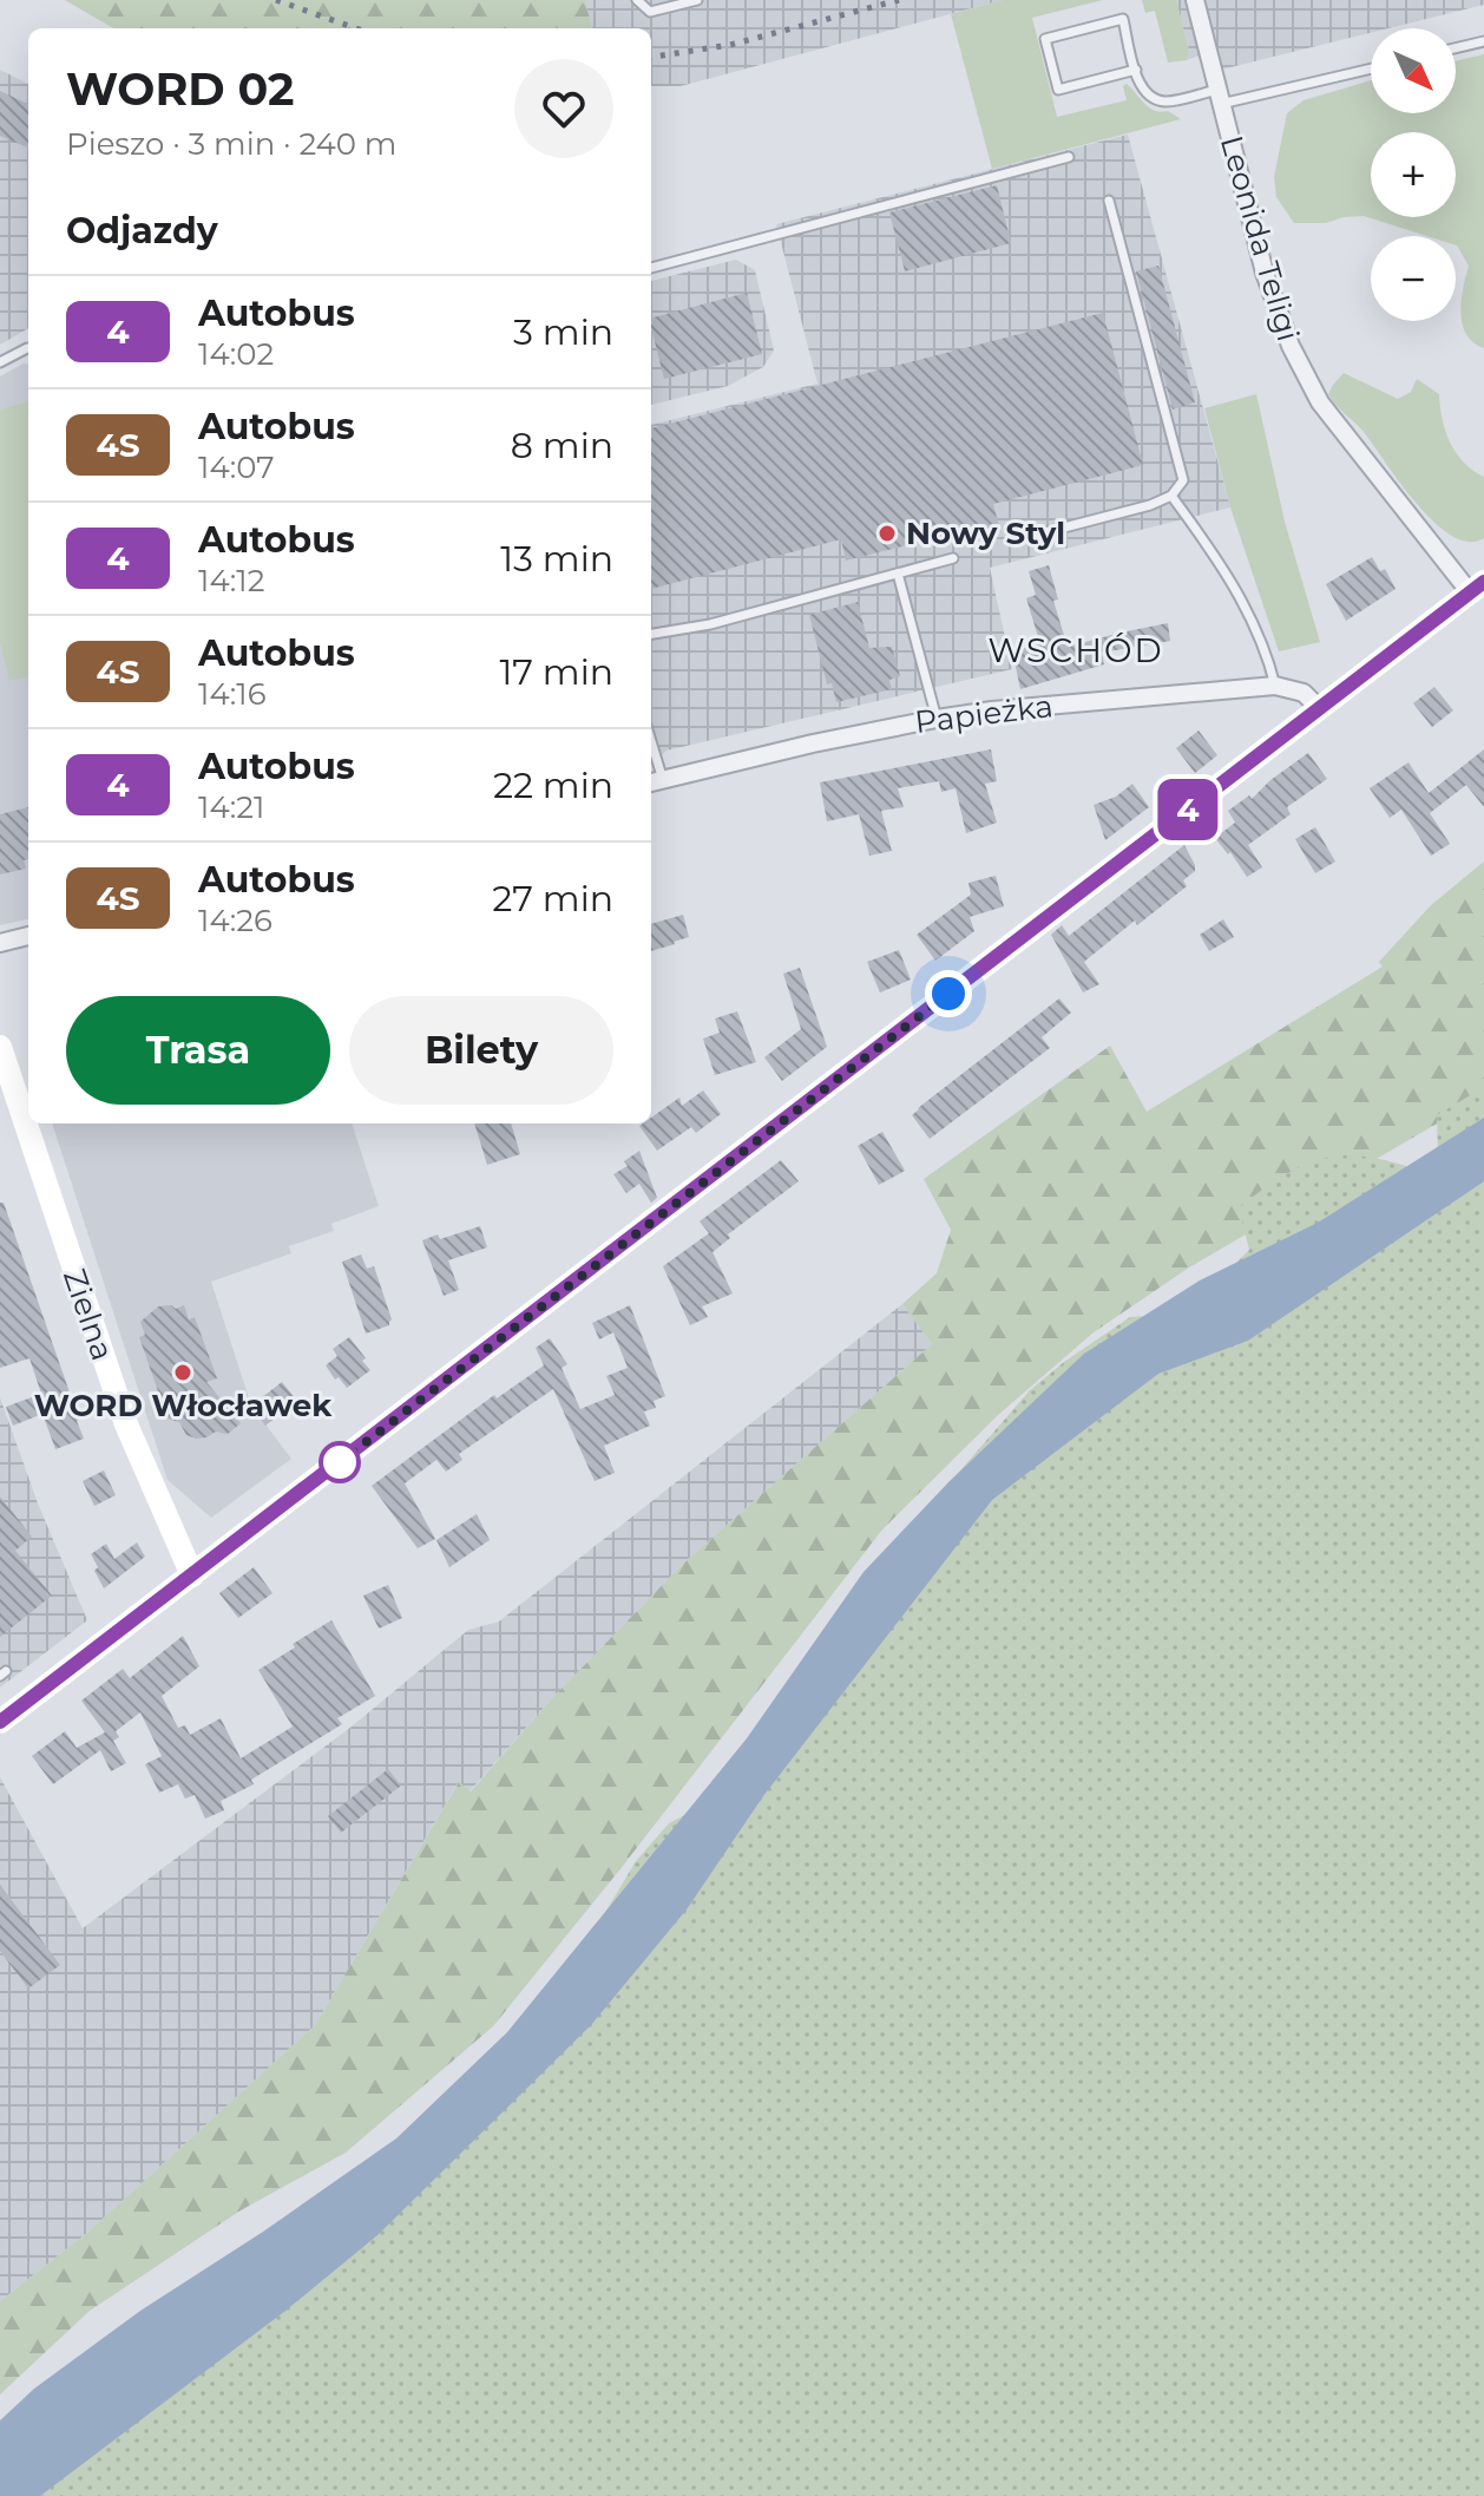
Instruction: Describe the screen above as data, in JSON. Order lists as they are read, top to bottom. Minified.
{"streets":{"street":["Leonida Teligi","Papieżka","Zielna"]},"districts":["WSCHÓD"],"places":["Nowy Styl","WORD Włocławek"],"lines":["bus line 4"],"north":"bottom right","page":{"on_map":"4","map_buttons":["+","−"],"heading":[["WORD 02","Pieszo · 3 min · 240 m"],"Odjazdy"],"list":[{"mark":"4","name":"Autobus","note":"14:02","value":"3 min"},{"mark":"4S","name":"Autobus","note":"14:07","value":"8 min"},{"mark":"4","name":"Autobus","note":"14:12","value":"13 min"},{"mark":"4S","name":"Autobus","note":"14:16","value":"17 min"},{"mark":"4","name":"Autobus","note":"14:21","value":"22 min"},{"mark":"4S","name":"Autobus","note":"14:26","value":"27 min"}],"buttons":["Trasa","Bilety"]}}
